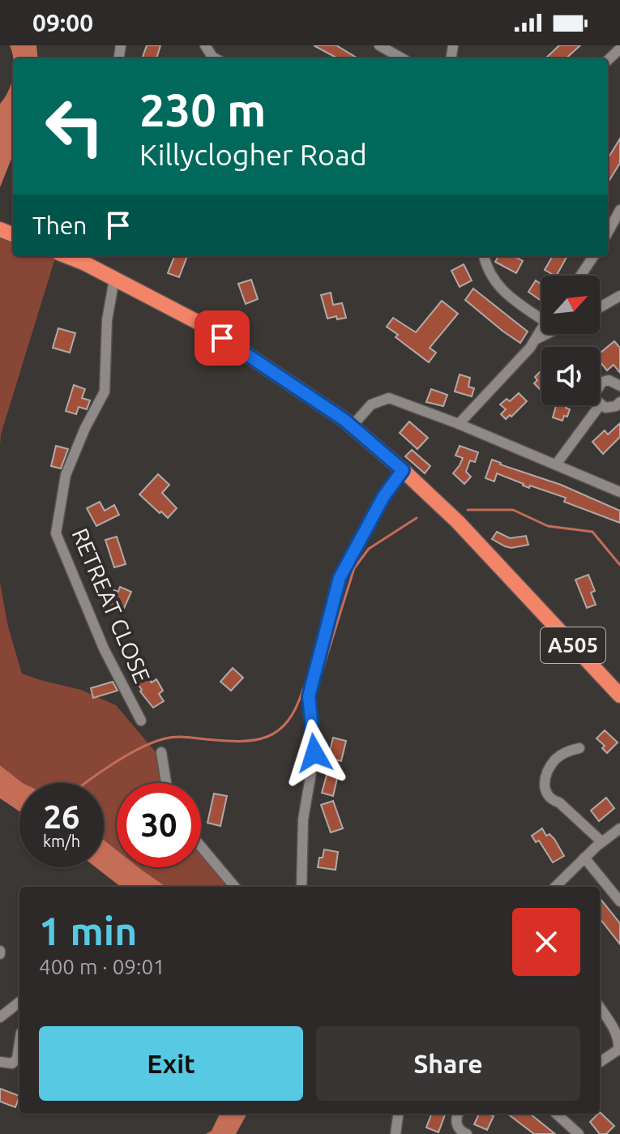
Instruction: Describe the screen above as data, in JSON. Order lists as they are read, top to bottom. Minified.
{"streets":{"highway":["A505"],"street":["RETREAT CLOSE"]},"crossings":[["RETREAT CLOSE","A505"]],"north":"top right","page":{"status":"09:00","turn":["230 m","Killyclogher Road"],"then":"Then","speed":"26 km/h","limit":"30","heading":["1 min","400 m · 09:01"],"buttons":["Exit","Share"]}}
